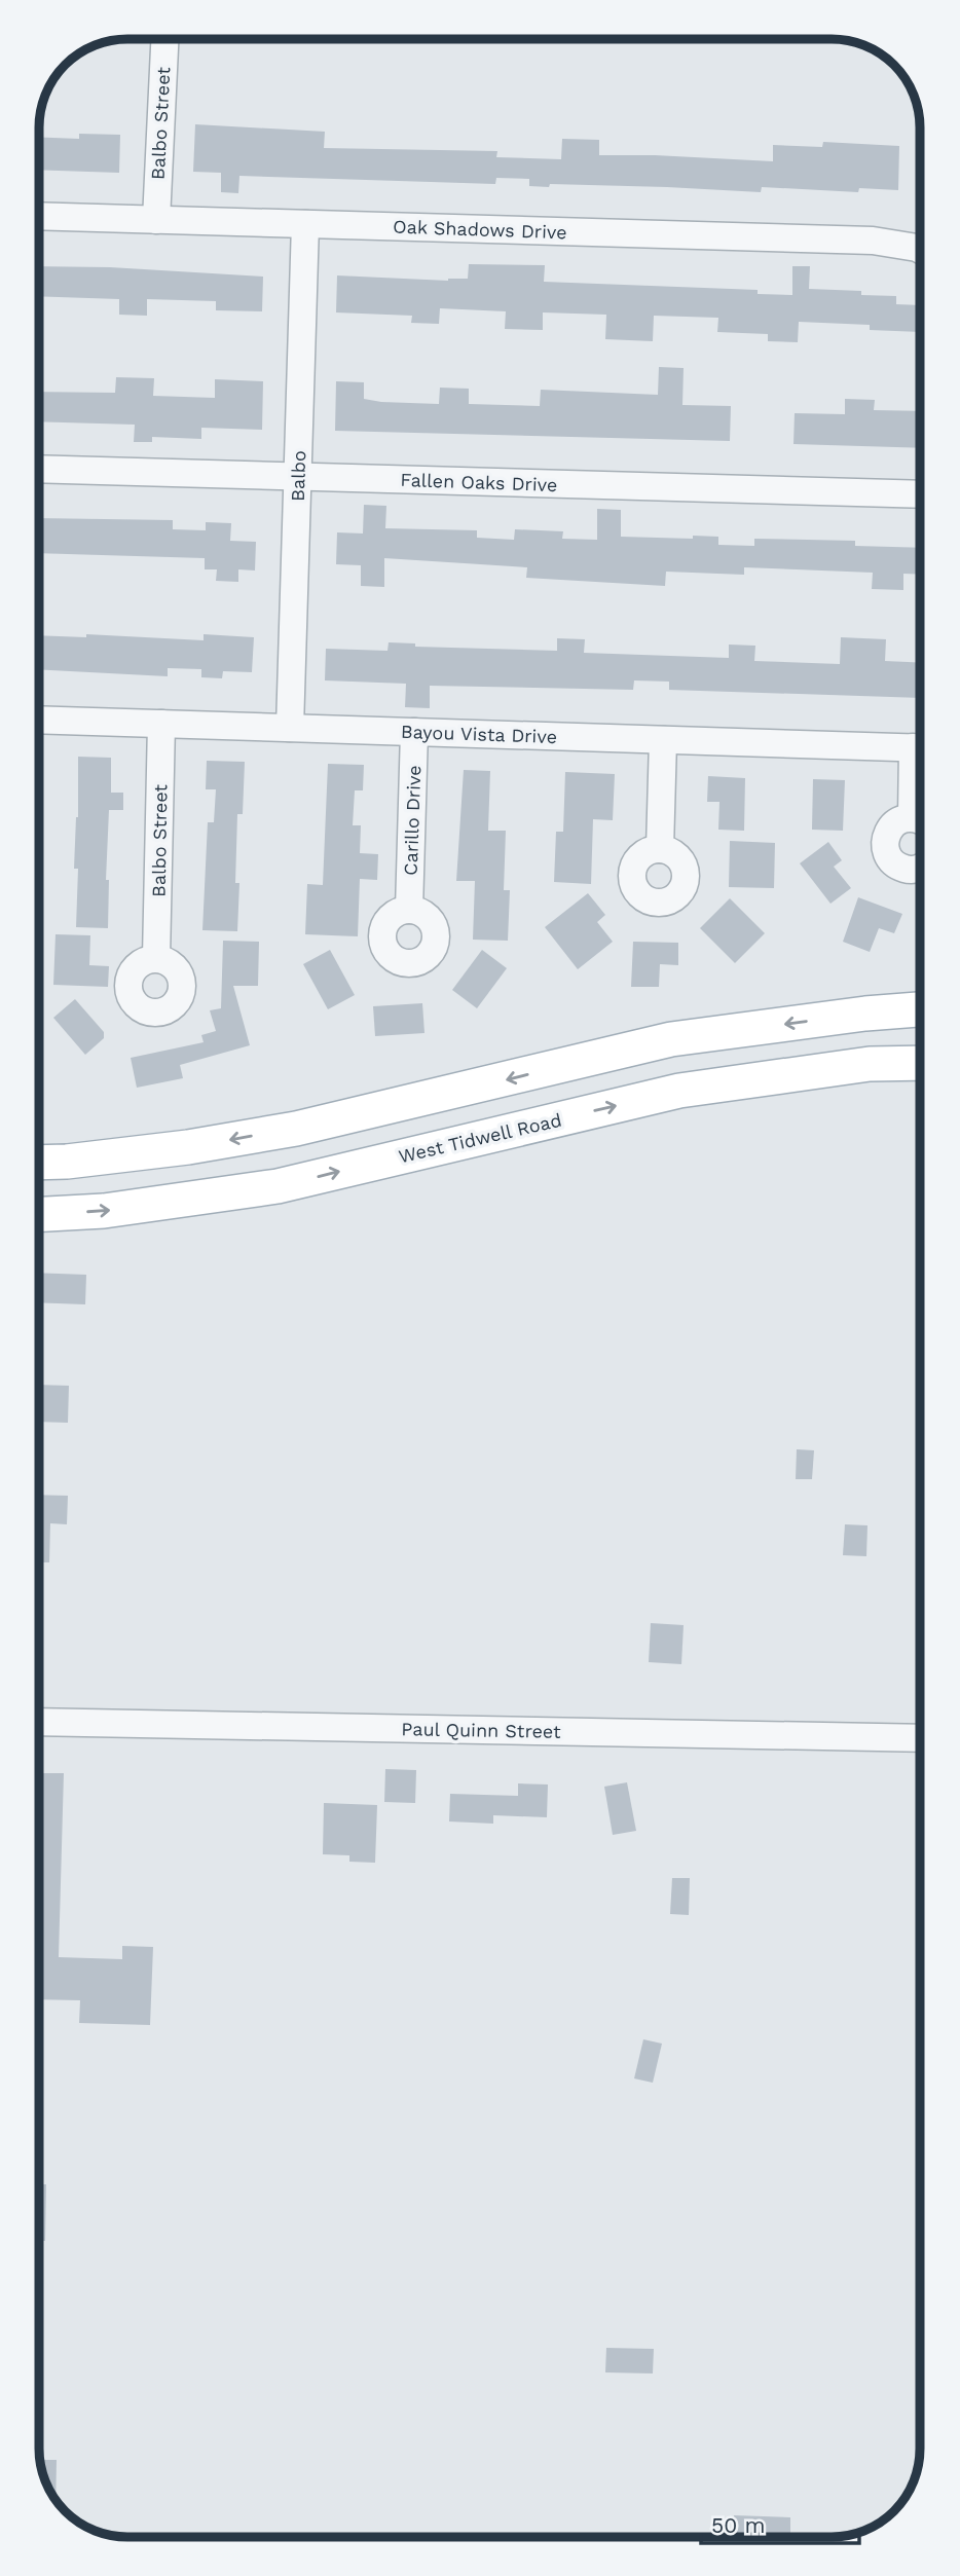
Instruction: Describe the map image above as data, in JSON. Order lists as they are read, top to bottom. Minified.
{"streets":{"main road":["West Tidwell Road"],"street":["Balbo Street","Oak Shadows Drive","Balbo","Fallen Oaks Drive","Bayou Vista Drive","Carillo Drive","Paul Quinn Street"]},"crossings":[["Balbo Street","Oak Shadows Drive"],["Balbo Street","Bayou Vista Drive"],["Oak Shadows Drive","Balbo"],["Balbo","Fallen Oaks Drive"],["Balbo","Bayou Vista Drive"],["Bayou Vista Drive","Carillo Drive"]],"scale_bar":"50 m"}
